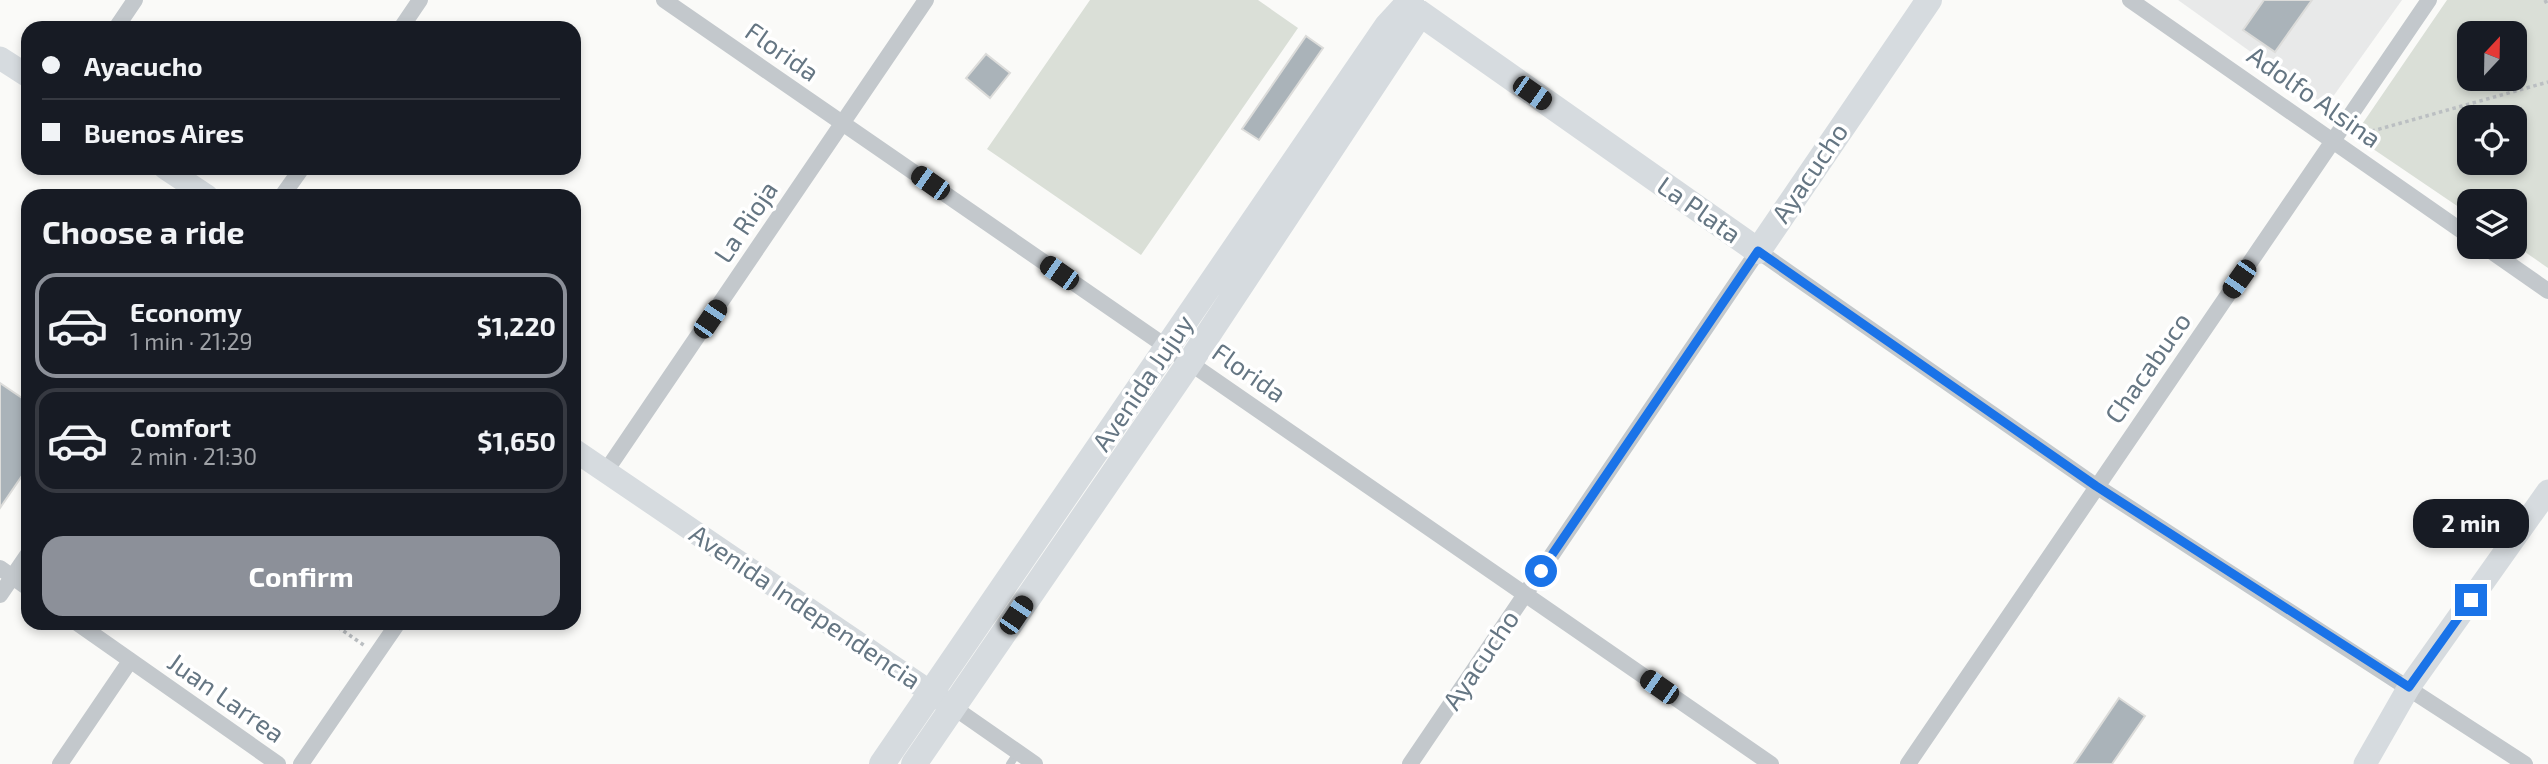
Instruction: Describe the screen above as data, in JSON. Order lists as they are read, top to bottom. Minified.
{"streets":{"main road":["Ayacucho","La Plata","Avenida Jujuy","Avenida Independencia"],"street":["Florida","Adolfo Alsina","La Rioja","Chacabuco","Juan Larrea"]},"crossings":[["Florida","Ayacucho"],["Florida","La Rioja"],["Florida","Avenida Jujuy"],["Adolfo Alsina","Chacabuco"],["Ayacucho","La Plata"],["La Plata","Chacabuco"],["La Plata","Avenida Jujuy"],["La Rioja","Avenida Independencia"],["Avenida Jujuy","Avenida Independencia"]],"north":"top","page":{"banner":["Ayacucho","Buenos Aires"],"heading":"Choose a ride","list":[{"name":"Economy","note":"1 min · 21:29","value":"$1,220"},{"name":"Comfort","note":"2 min · 21:30","value":"$1,650"}],"bubble":"2 min","buttons":"Confirm"}}
